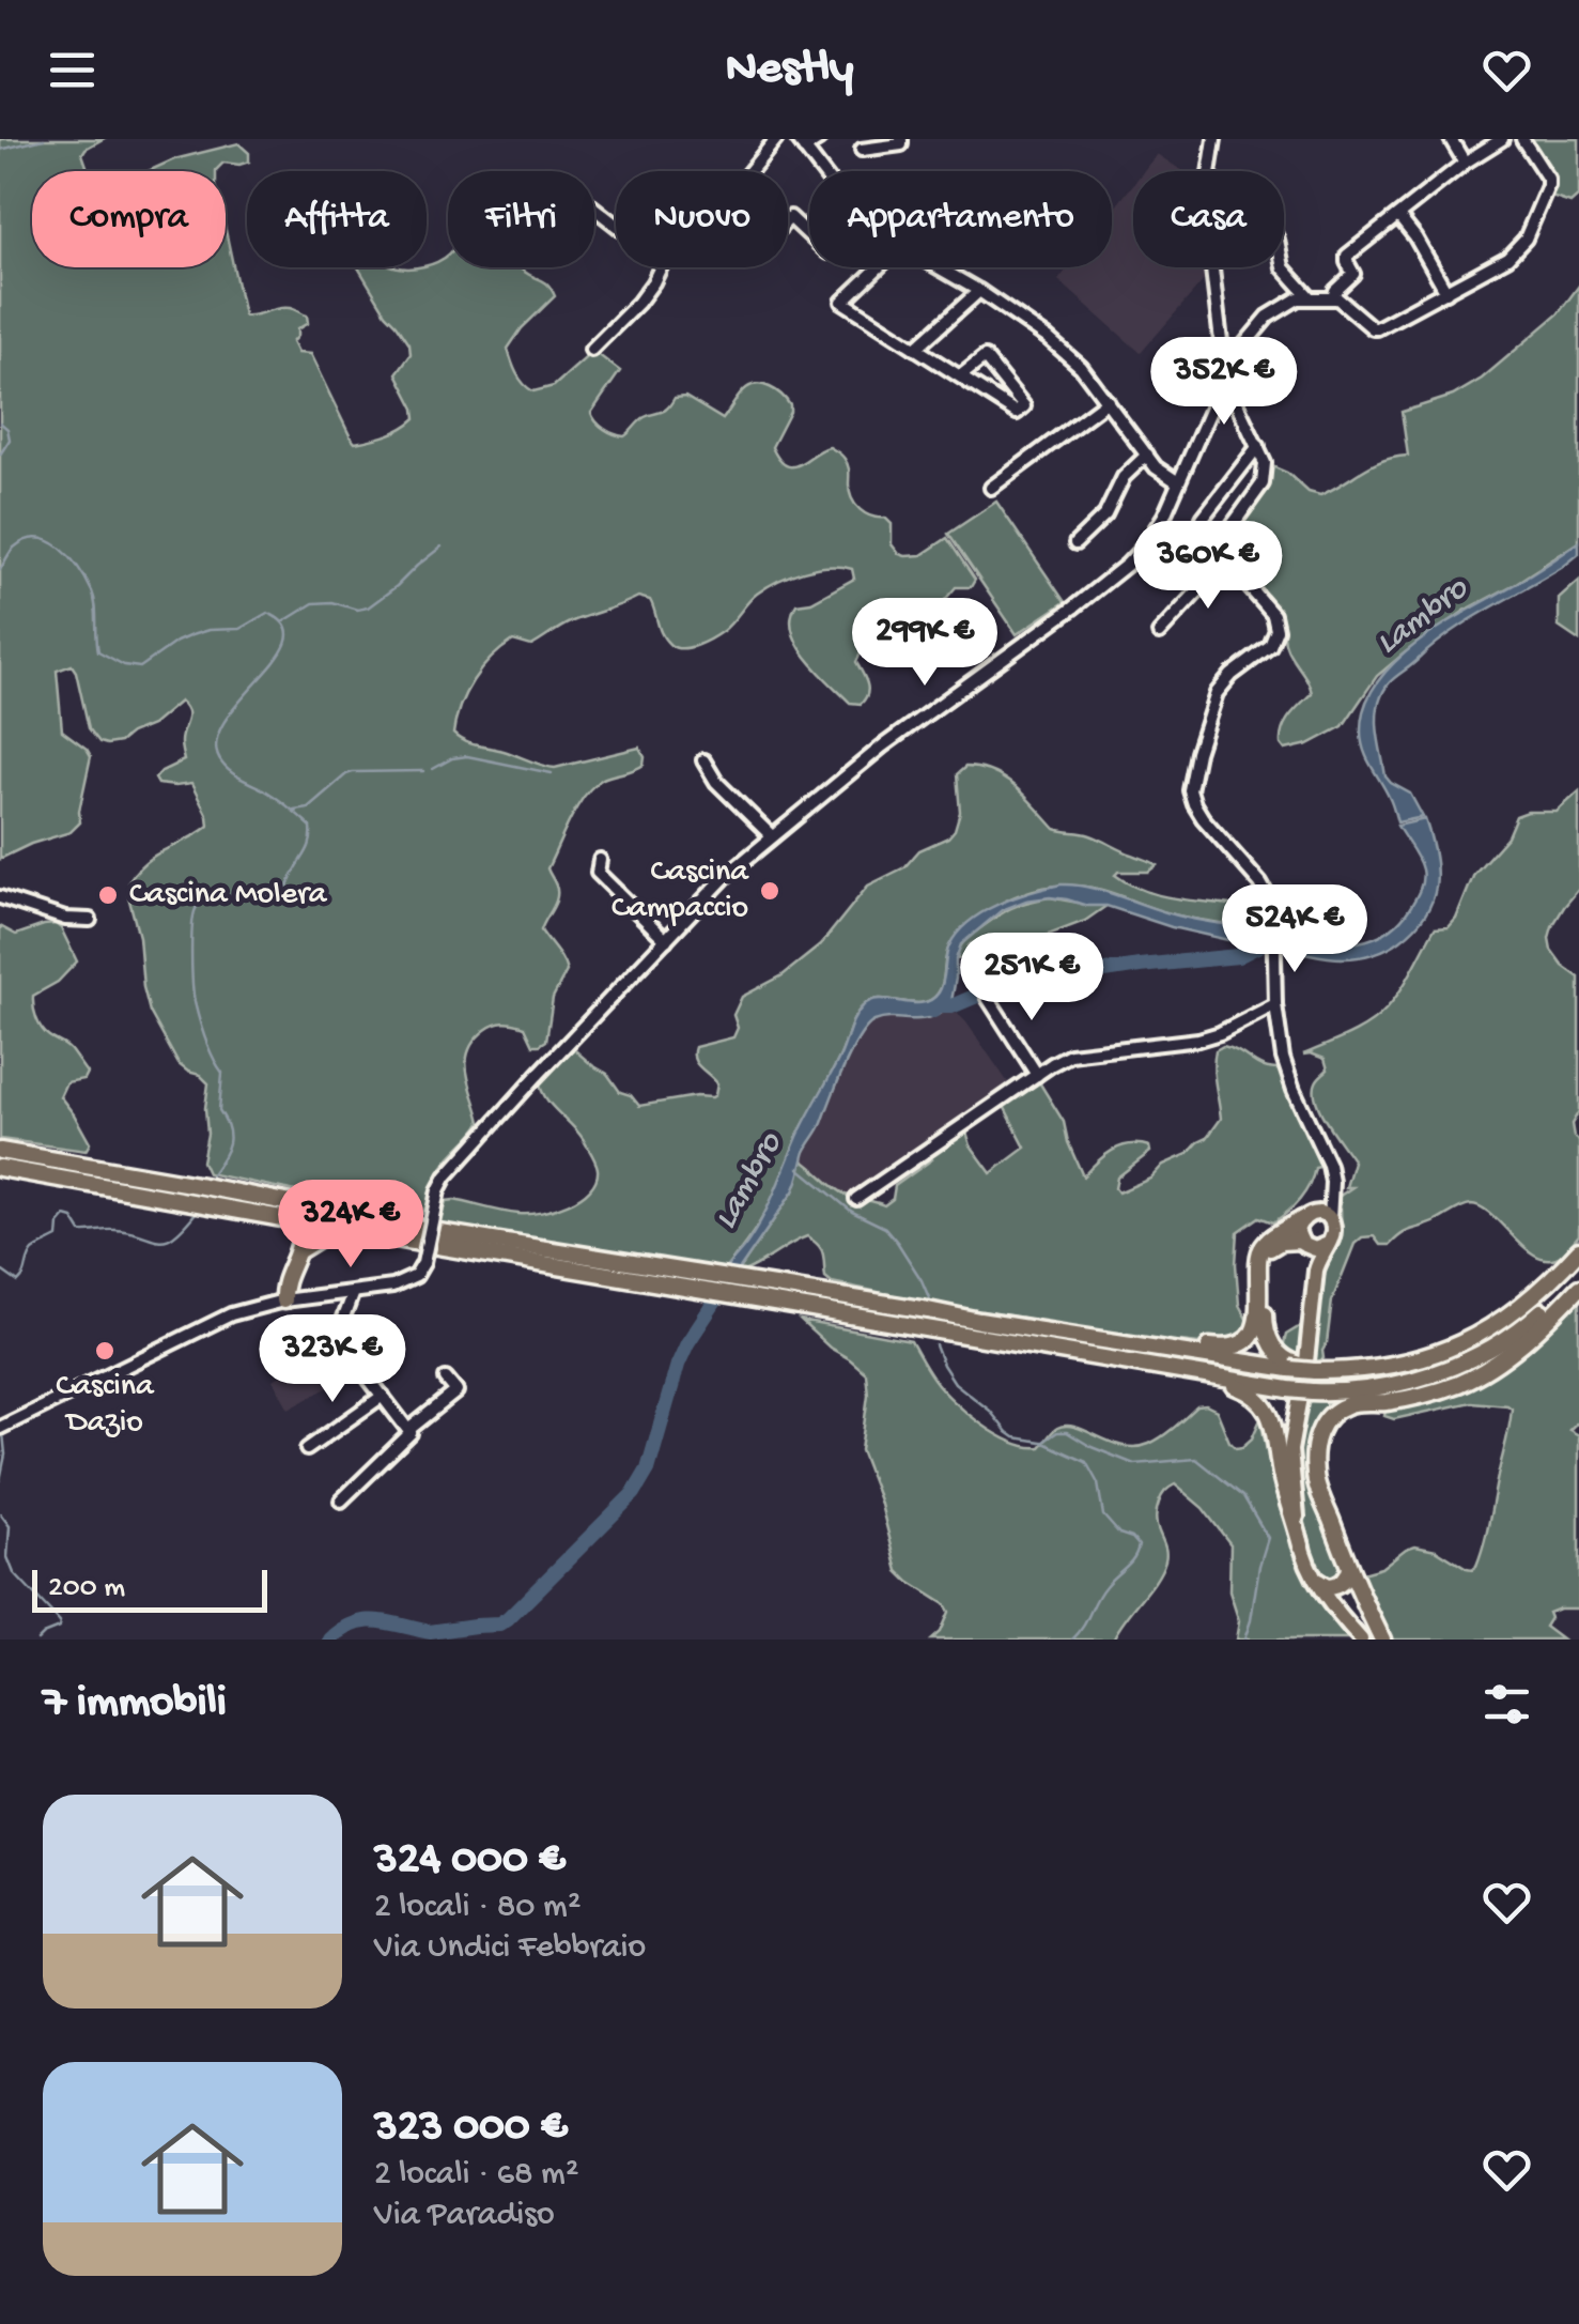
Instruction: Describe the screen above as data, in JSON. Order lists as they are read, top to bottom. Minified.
{"water":["Lambro"],"places":["Cascina Campaccio","Cascina Molera","Cascina Dazio"],"scale_bar":"200 m","page":{"header":"Nestly","chip":["Compra","Affitta","Filtri","Nuovo","Appartamento","Casa"],"price":["352K €","360K €","299K €","524K €","251K €","324K €","323K €"],"scale":"200 m","heading":"7 immobili","list":[{"name":"324 000 €","note":"2 locali · 80 m² · Via Undici Febbraio"},{"name":"323 000 €","note":"2 locali · 68 m² · Via Paradiso"}]}}
